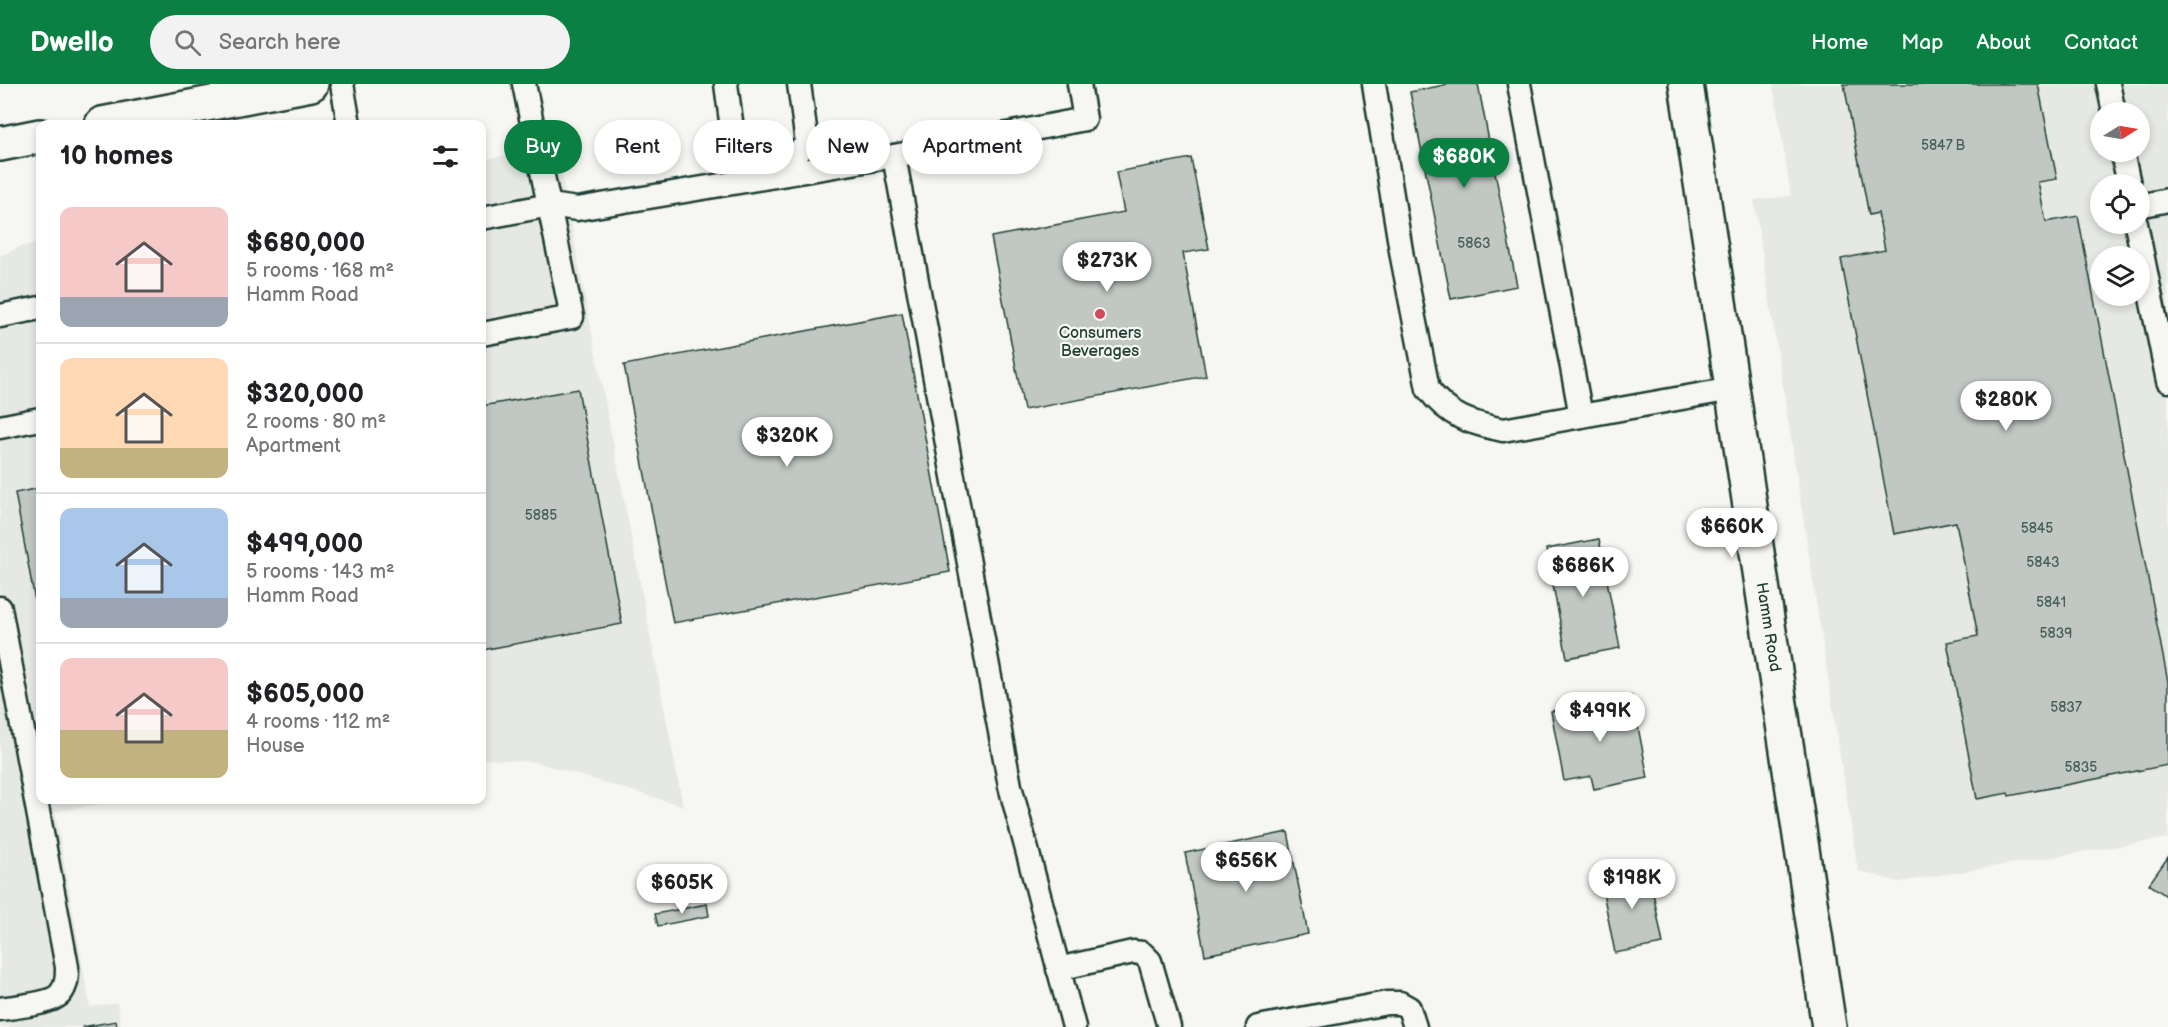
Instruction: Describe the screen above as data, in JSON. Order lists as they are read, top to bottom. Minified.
{"streets":{"main road":["Hamm Road"]},"places":["Consumers Beverages"],"house_numbers":["5847 B","5863","5885","5845","5843","5841","5839","5837","5835"],"north":"right","page":{"header":"Dwello","search":"Search here","nav":["Home","Map","About","Contact"],"chip":["Buy","Rent","Filters","New","Apartment"],"heading":"10 homes","price":["$680K","$273K","$280K","$320K","$660K","$686K","$499K","$656K","$198K","$605K"],"list":[{"name":"$680,000","note":"5 rooms · 168 m² · Hamm Road"},{"name":"$320,000","note":"2 rooms · 80 m² · Apartment"},{"name":"$499,000","note":"5 rooms · 143 m² · Hamm Road"},{"name":"$605,000","note":"4 rooms · 112 m² · House"}]}}
